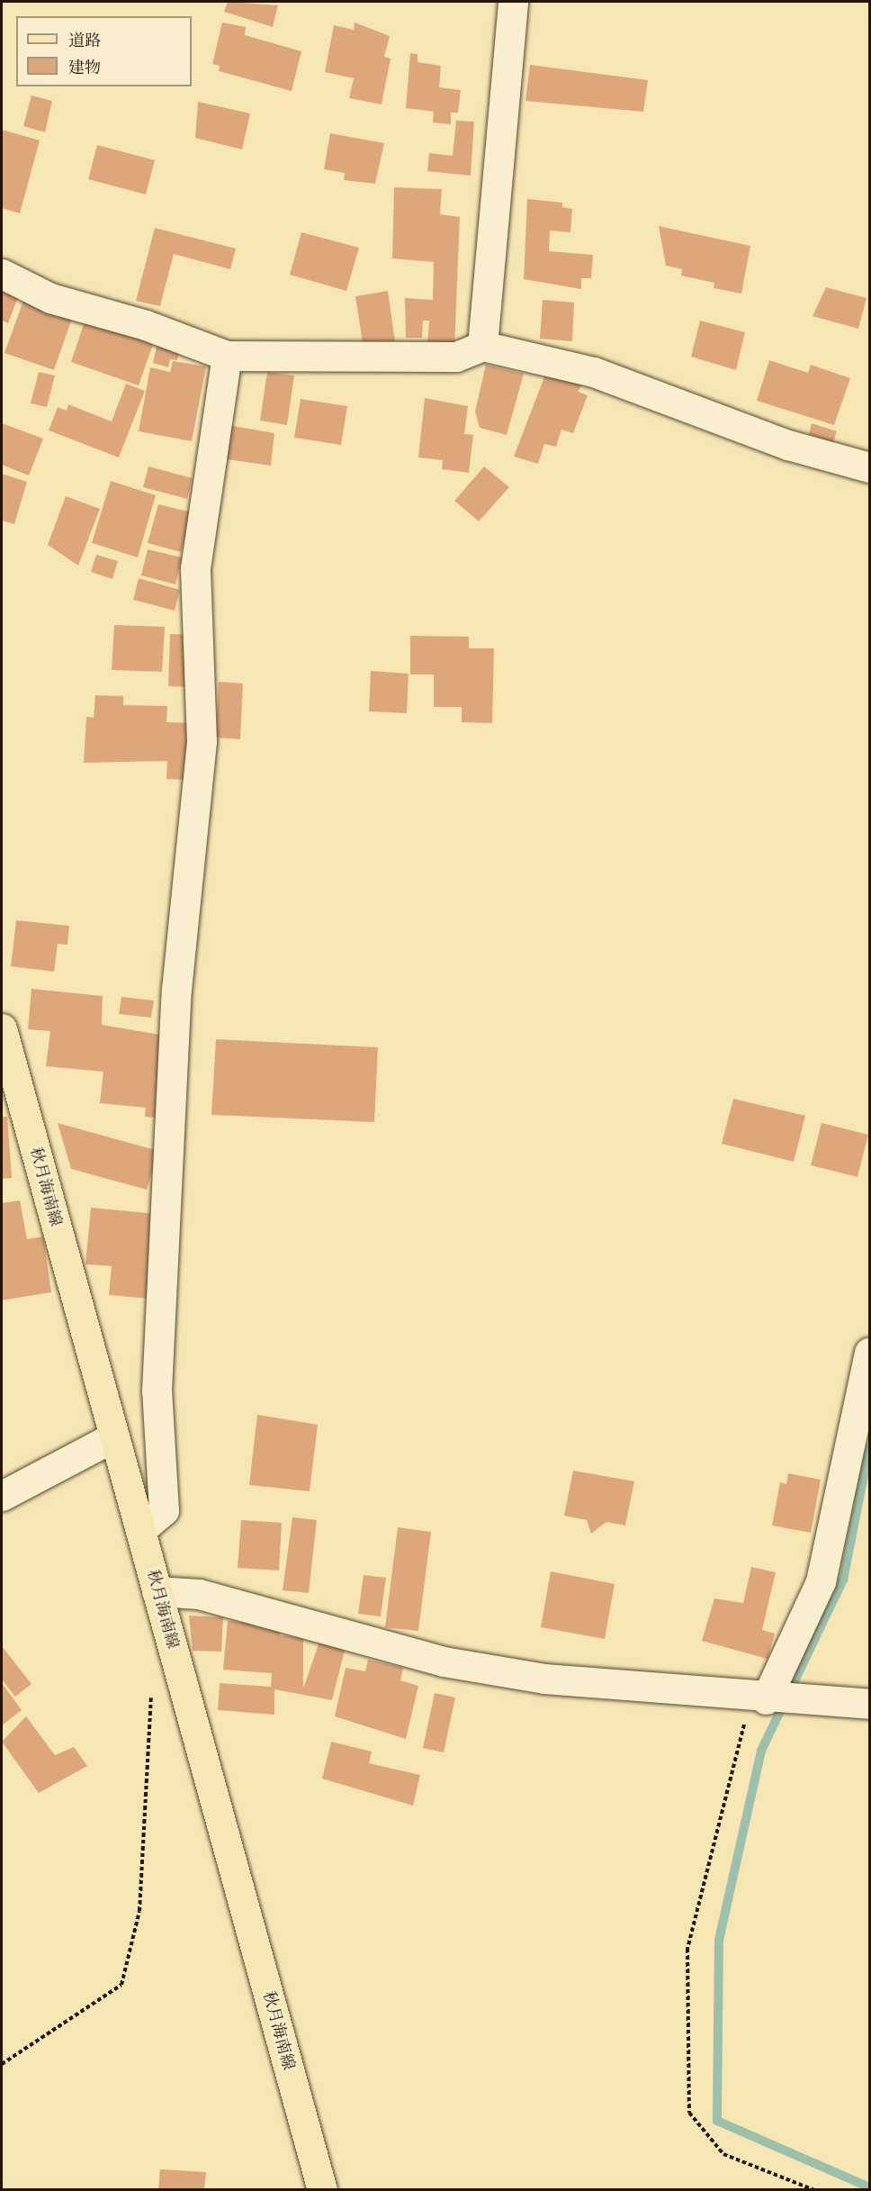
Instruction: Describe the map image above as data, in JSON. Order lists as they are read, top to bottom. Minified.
{"streets":{"main road":["秋月海南線"]},"legend":["道路","建物"]}
